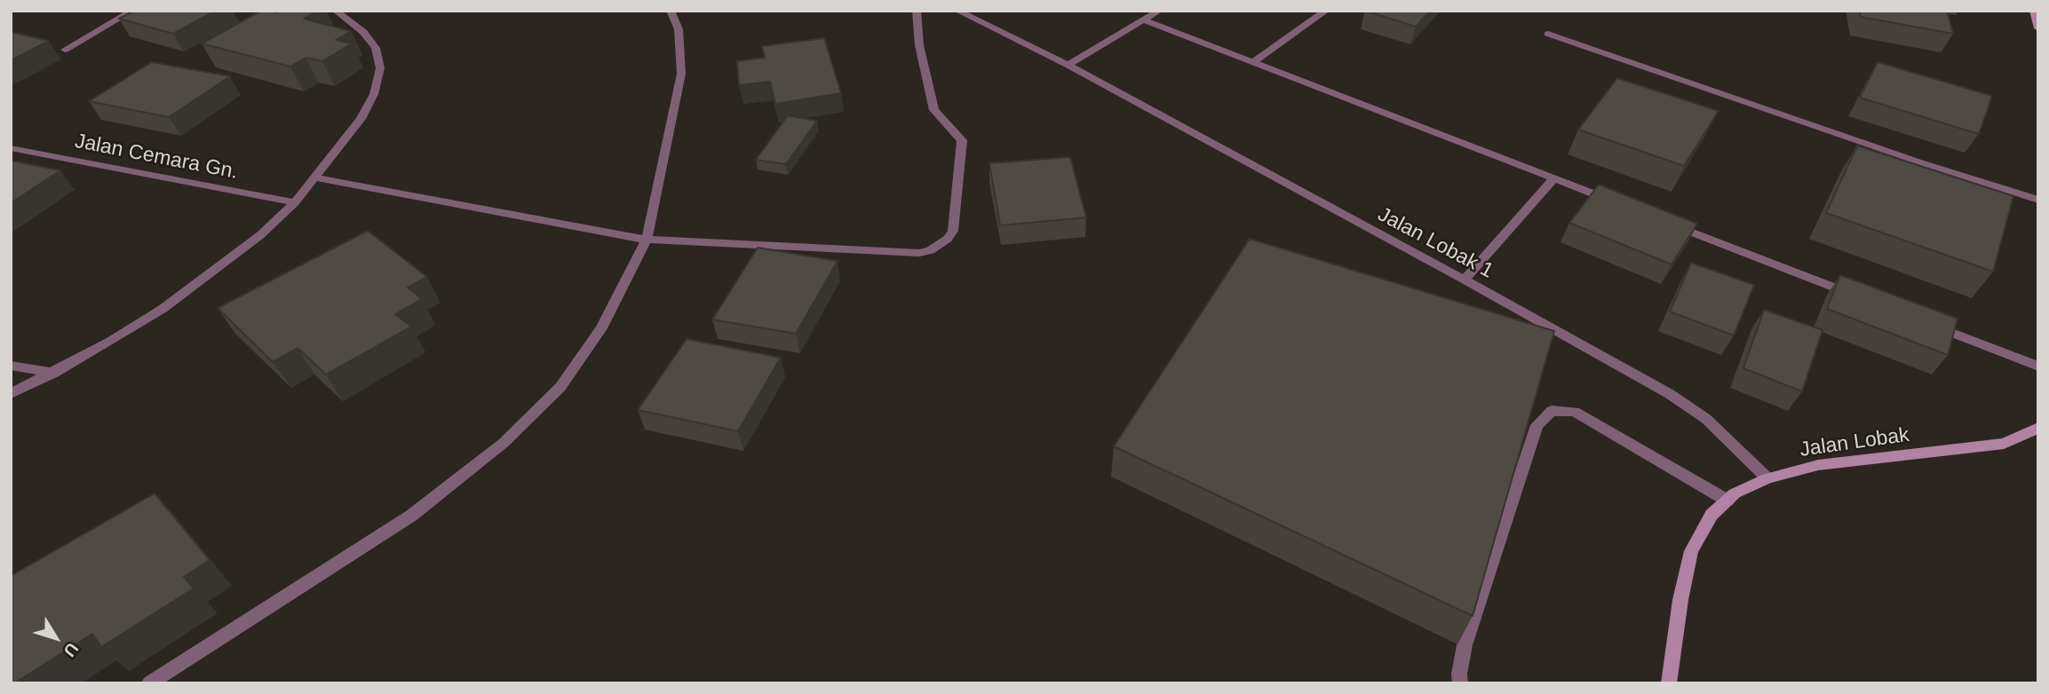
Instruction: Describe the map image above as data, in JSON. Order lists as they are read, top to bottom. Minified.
{"streets":{"main road":["Jalan Lobak"],"street":["Jalan Cemara Gn.","Jalan Lobak 1"]},"crossings":[["Jalan Lobak 1","Jalan Lobak"]],"north":"bottom right"}
